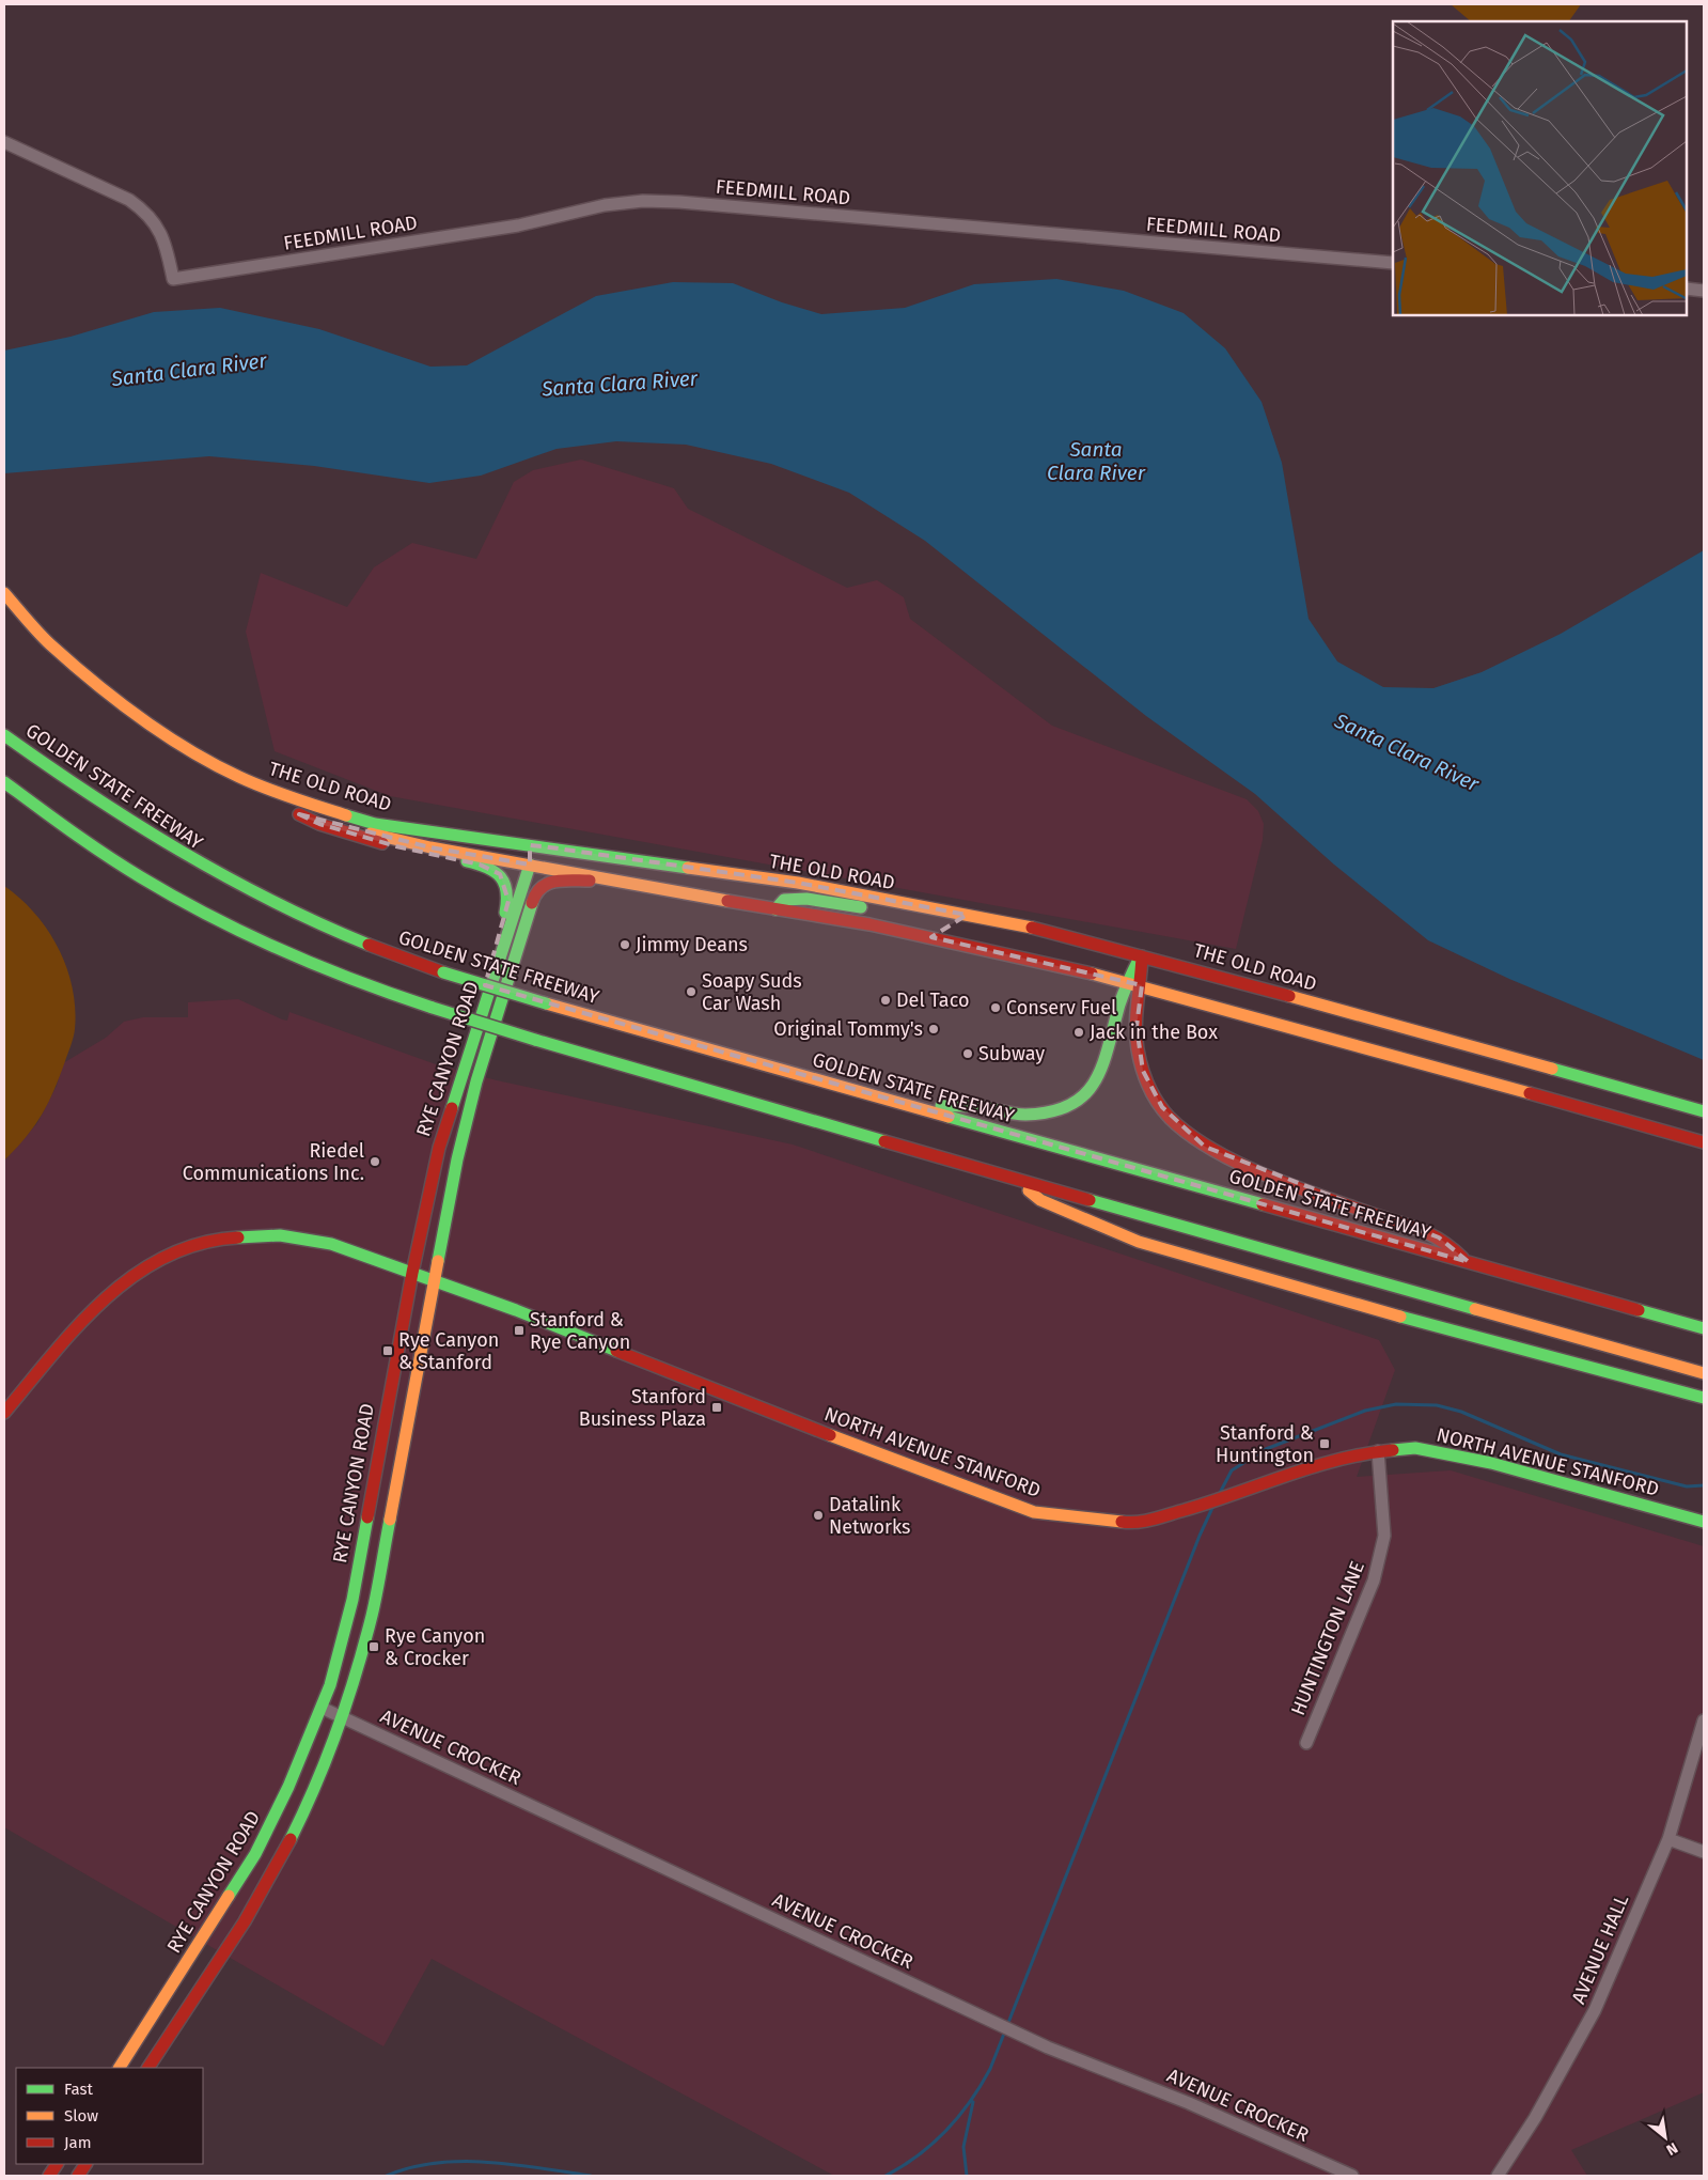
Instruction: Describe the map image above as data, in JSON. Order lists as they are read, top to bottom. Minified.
{"streets":{"main road":["GOLDEN STATE FREEWAY","THE OLD ROAD","RYE CANYON ROAD","NORTH AVENUE STANFORD"],"street":["FEEDMILL ROAD","HUNTINGTON LANE","AVENUE CROCKER","AVENUE HALL"]},"crossings":[["THE OLD ROAD","RYE CANYON ROAD"],["RYE CANYON ROAD","NORTH AVENUE STANFORD"],["RYE CANYON ROAD","AVENUE CROCKER"],["NORTH AVENUE STANFORD","HUNTINGTON LANE"]],"water":["Santa Clara River"],"places":{"other":["Jimmy Deans","Soapy Suds Car Wash","Del Taco","Conserv Fuel","Original Tommy's","Jack in the Box","Subway","Riedel Communications Inc.","Datalink Networks"],"transit":["Stanford & Rye Canyon","Rye Canyon & Stanford","Stanford Business Plaza","Stanford & Huntington","Rye Canyon & Crocker"]},"legend":["Fast","Slow","Jam"],"north":"bottom right"}
